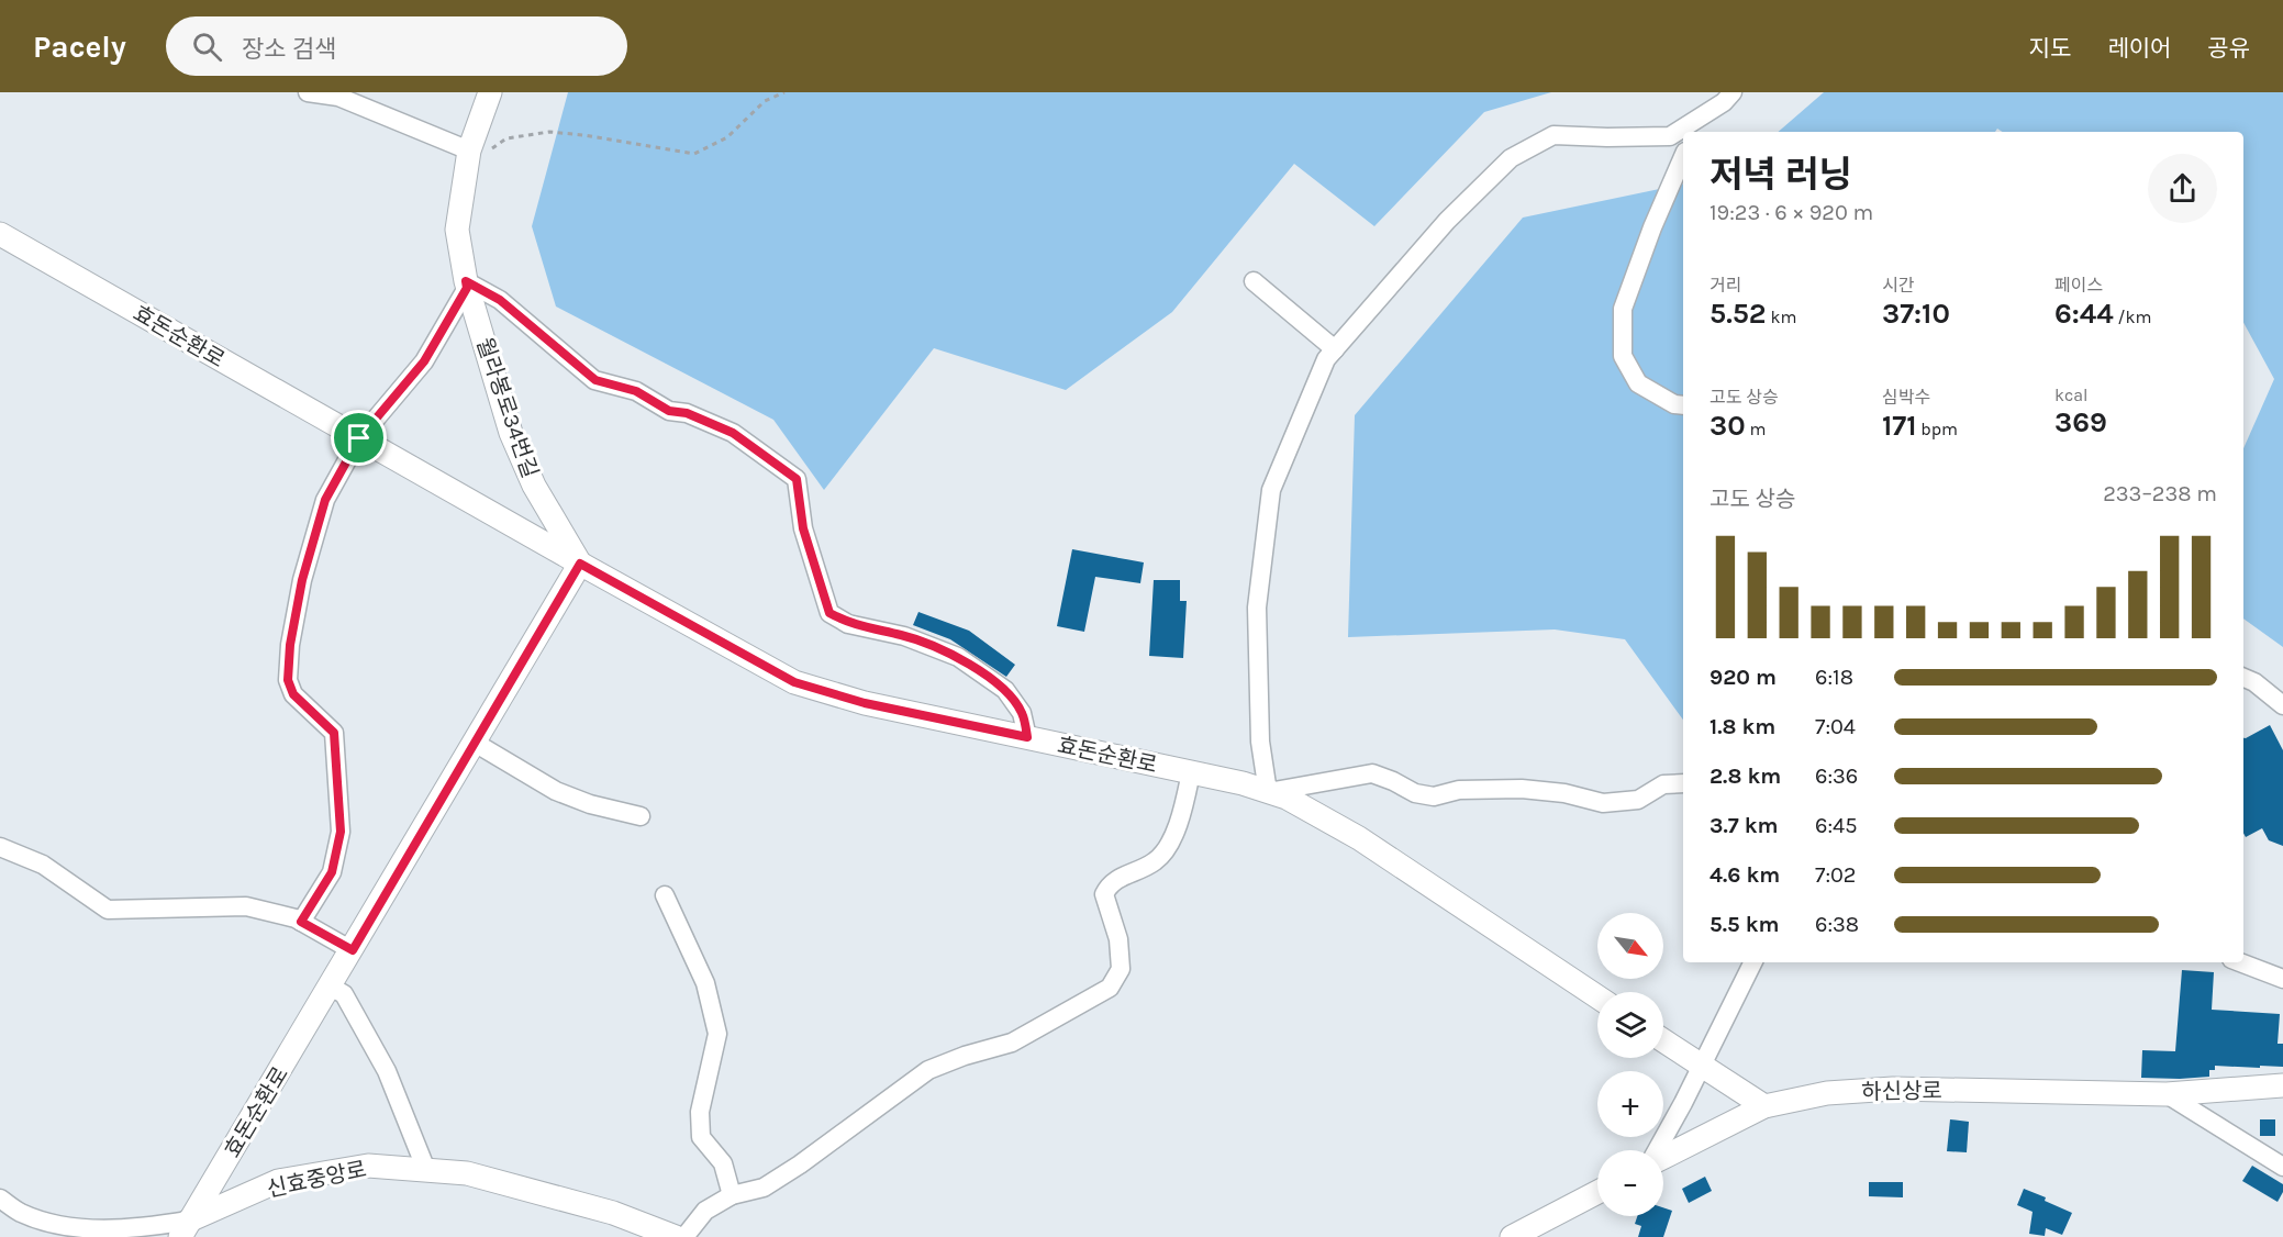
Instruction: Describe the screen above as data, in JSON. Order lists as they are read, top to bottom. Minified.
{"streets":{"street":["효돈순환로","월라봉로34번길","하신상로","신효중앙로"]},"crossings":[["효돈순환로","월라봉로34번길"],["효돈순환로","신효중앙로"]],"north":"bottom right","page":{"header":"Pacely","search":"장소 검색","nav":["지도","레이어","공유"],"heading":["저녁 러닝","19:23 · 6 × 920 m"],"stats":[["거리","5.52 km"],["시간","37:10"],["페이스","6:44 /km"],["고도 상승","30 m"],["심박수","171 bpm"],["kcal","369"]],"chart":["고도 상승","233–238 m"],"list":[{"name":"920 m","note":"6:18"},{"name":"1.8 km","note":"7:04"},{"name":"2.8 km","note":"6:36"},{"name":"3.7 km","note":"6:45"},{"name":"4.6 km","note":"7:02"},{"name":"5.5 km","note":"6:38"}],"map_buttons":["+","−"]}}
